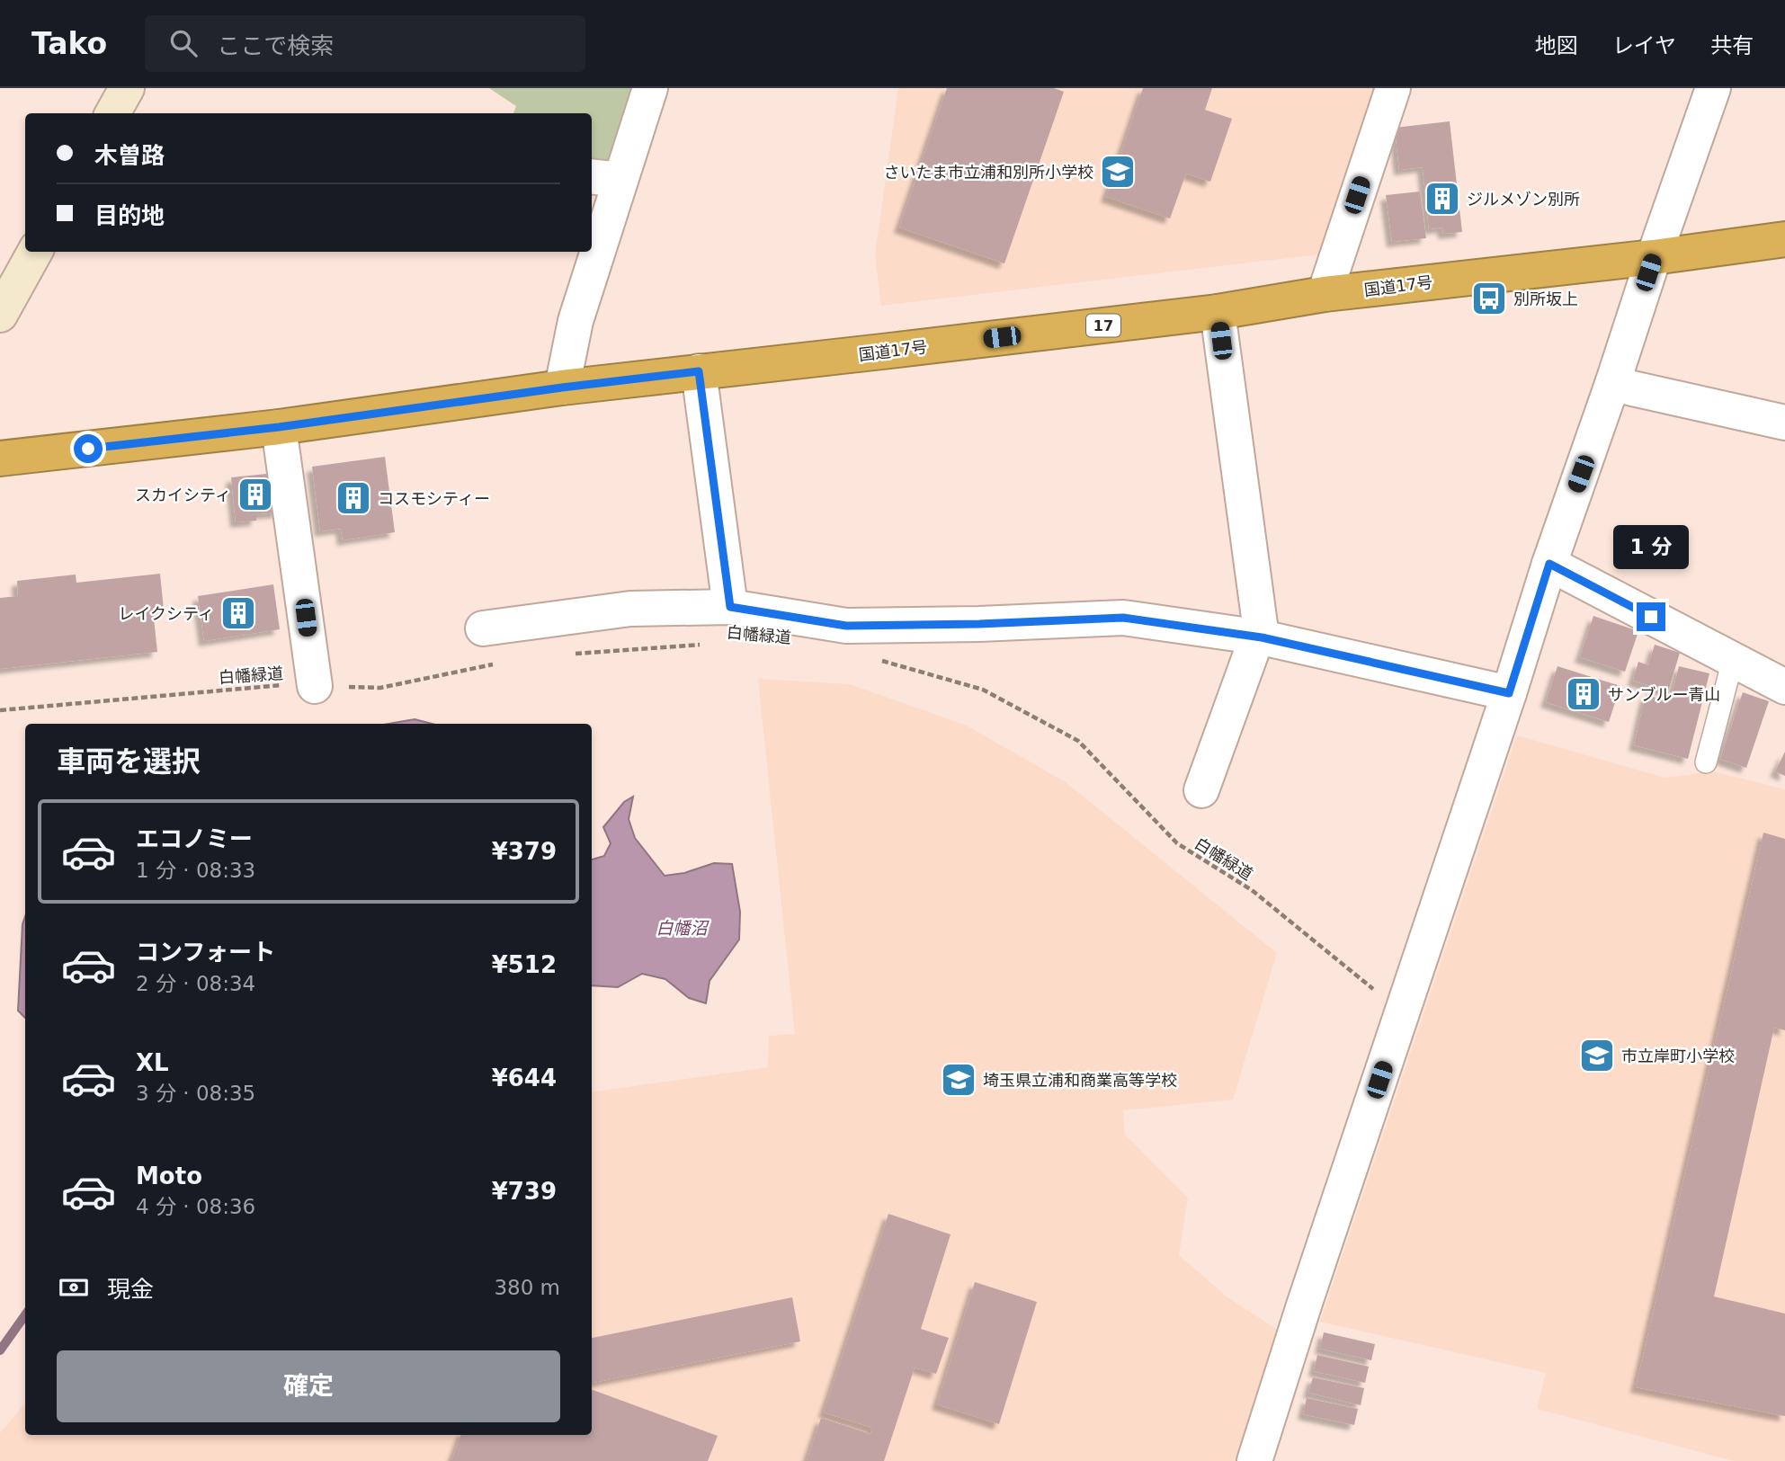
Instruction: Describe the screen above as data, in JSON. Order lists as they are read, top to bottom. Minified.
{"streets":{"highway":["国道17号","17"],"path":["白幡緑道"]},"water":["白幡沼"],"places":{"school or university":["さいたま市立浦和別所小学校","市立岸町小学校","埼玉県立浦和商業高等学校"],"building":["ジルメゾン別所","スカイシティ","コスモシティー","レイクシティ","サンブルー青山"],"bus stop":["別所坂上"]},"page":{"header":"Tako","search":"ここで検索","nav":["地図","レイヤ","共有"],"banner":["木曽路","目的地"],"bubble":"1 分","heading":"車両を選択","list":[{"name":"エコノミー","note":"1 分 · 08:33","value":"¥379"},{"name":"コンフォート","note":"2 分 · 08:34","value":"¥512"},{"name":"XL","note":"3 分 · 08:35","value":"¥644"},{"name":"Moto","note":"4 分 · 08:36","value":"¥739"}],"pay":["現金","380 m"],"buttons":"確定"}}
